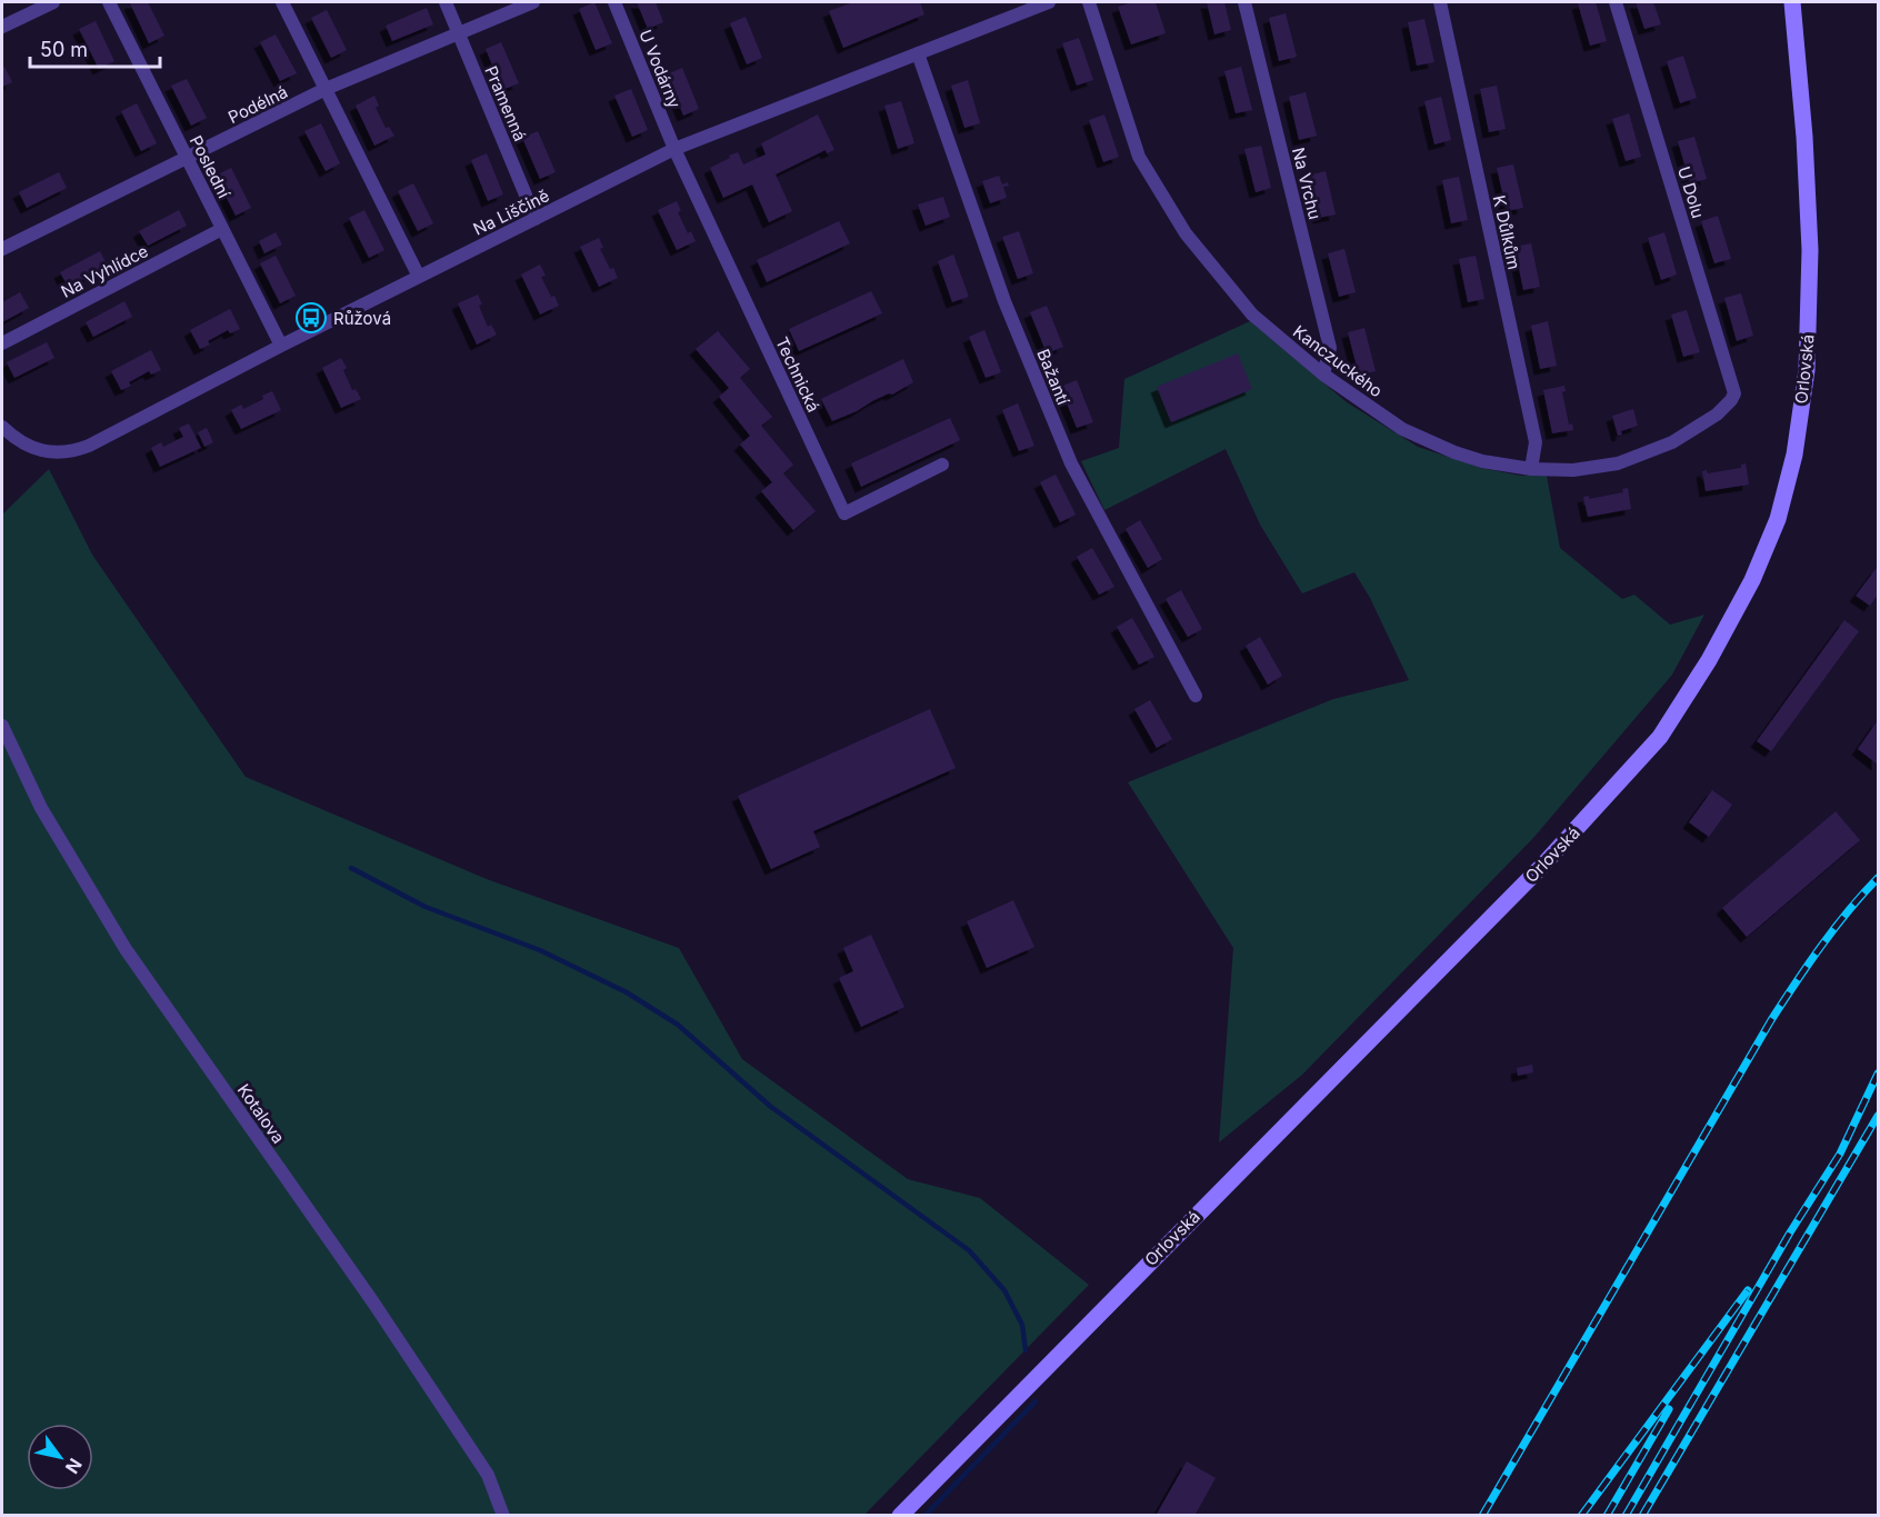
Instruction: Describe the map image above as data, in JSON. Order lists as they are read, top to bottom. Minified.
{"streets":{"main road":["Orlovská"],"street":["U Vodárny","Pramenná","Podélná","Poslední","Na Vrchu","U Dolu","Na Liščině","K Důlkům","Na Vyhlídce","Kanczuckého","Technická","Bažantí","Kotalova"]},"crossings":[["U Vodárny","Na Liščině"],["U Vodárny","Technická"],["Pramenná","Podélná"],["Pramenná","Na Liščině"],["Podélná","Poslední"],["Poslední","Na Liščině"],["Poslední","Na Vyhlídce"],["Na Vrchu","Kanczuckého"],["U Dolu","Kanczuckého"],["Na Liščině","Technická"],["Na Liščině","Bažantí"],["K Důlkům","Kanczuckého"]],"places":{"bus stop":["Růžová"]},"scale_bar":"50 m","north":"bottom right"}
